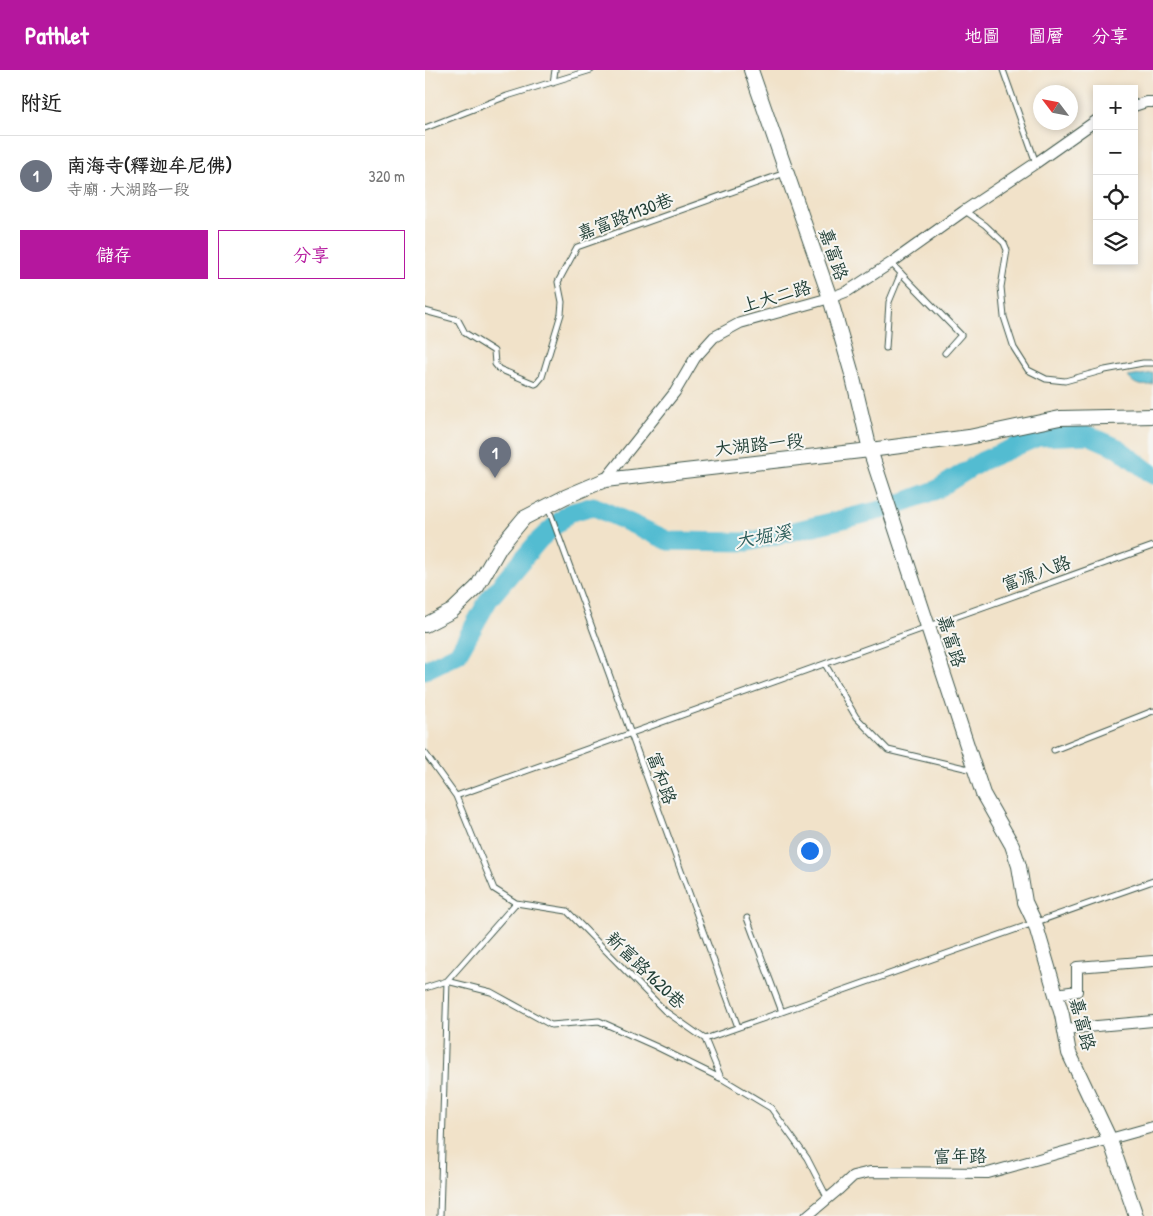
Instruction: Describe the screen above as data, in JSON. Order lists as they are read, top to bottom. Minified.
{"streets":{"street":["嘉富路","上大二路","大湖路一段","富年路"],"lane":["嘉富路1130巷","富源八路","富和路","新富路1620巷"]},"crossings":[["嘉富路1130巷","嘉富路"],["嘉富路","上大二路"],["嘉富路","大湖路一段"],["嘉富路","富源八路"],["嘉富路","富年路"],["上大二路","大湖路一段"],["大湖路一段","富和路"],["富源八路","富和路"],["富源八路","新富路1620巷"]],"water":["大堀溪"],"north":"top left","page":{"header":"Pathlet","nav":["地圖","圖層","分享"],"heading":"附近","map_buttons":["+","−"],"list":[{"mark":"1","name":"南海寺(釋迦牟尼佛)","note":"寺廟 · 大湖路一段","value":"320 m"}],"buttons":["儲存","分享"],"pins":"1"}}
